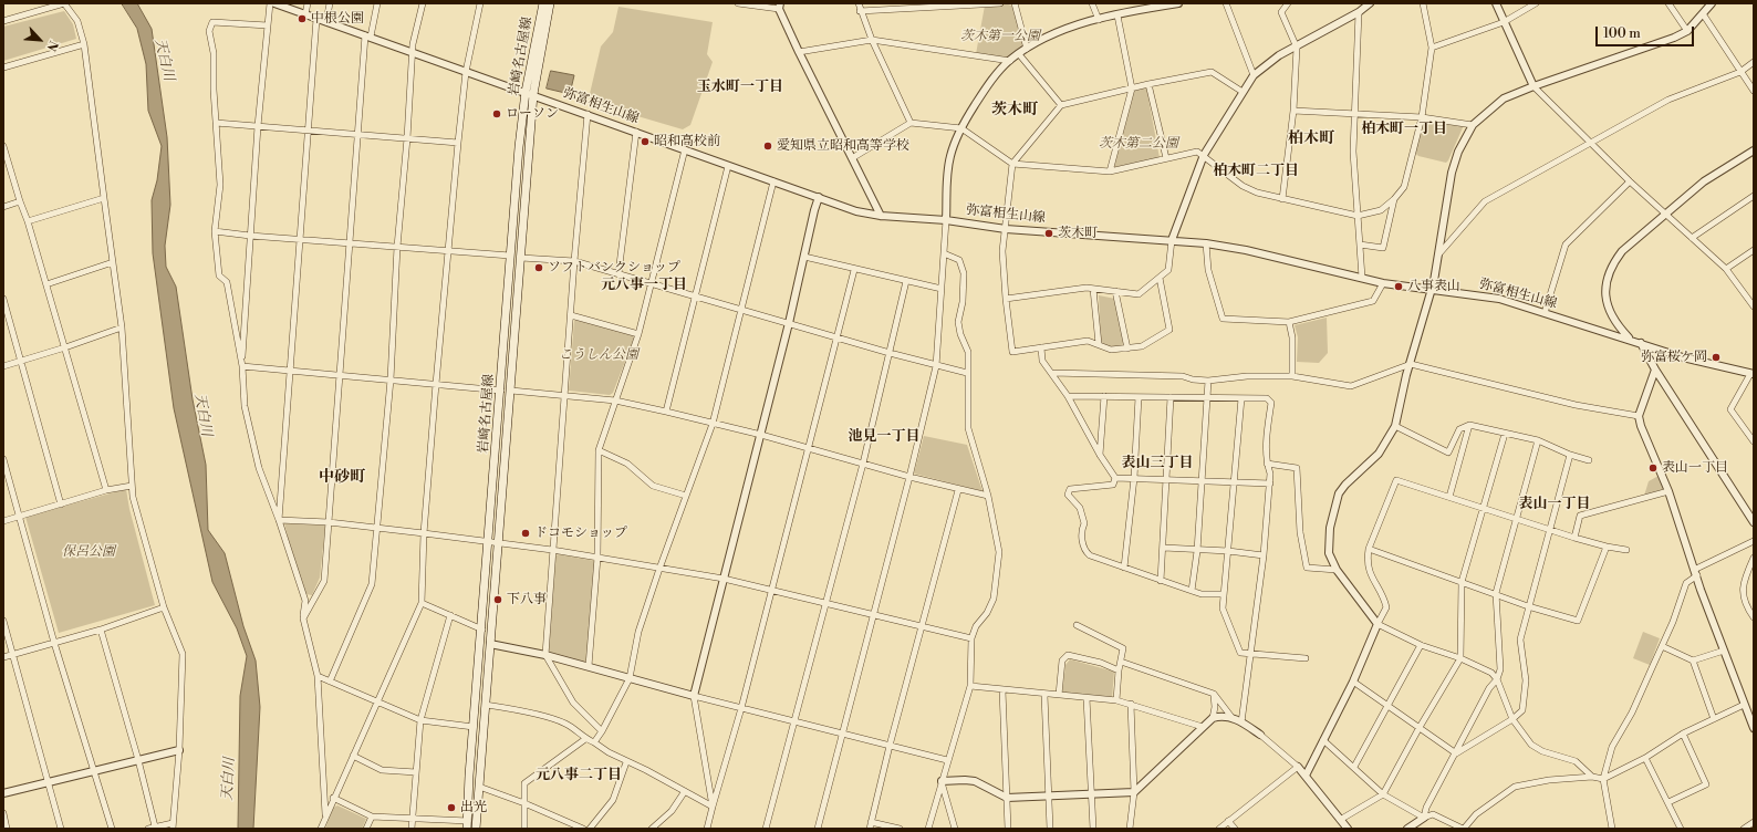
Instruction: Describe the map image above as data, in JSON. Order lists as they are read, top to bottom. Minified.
{"streets":{"main road":["岩崎名古屋線"],"street":["弥富相生山線"]},"crossings":[["岩崎名古屋線","弥富相生山線"]],"districts":["玉水町一丁目","茨木町","柏木町一丁目","柏木町","柏木町二丁目","元八事一丁目","池見一丁目","表山三丁目","中砂町","表山一丁目","元八事二丁目"],"water":["天白川"],"parks":["茨木第一公園","茨木第二公園","こうしん公園","保呂公園"],"places":["中根公園","ローソン","昭和高校前","愛知県立昭和高等学校","茨木町","ソフトバンクショップ","八事表山","弥富桜ケ岡","表山一丁目","ドコモショップ","下八事","出光"],"scale_bar":"100 m","north":"bottom right"}
